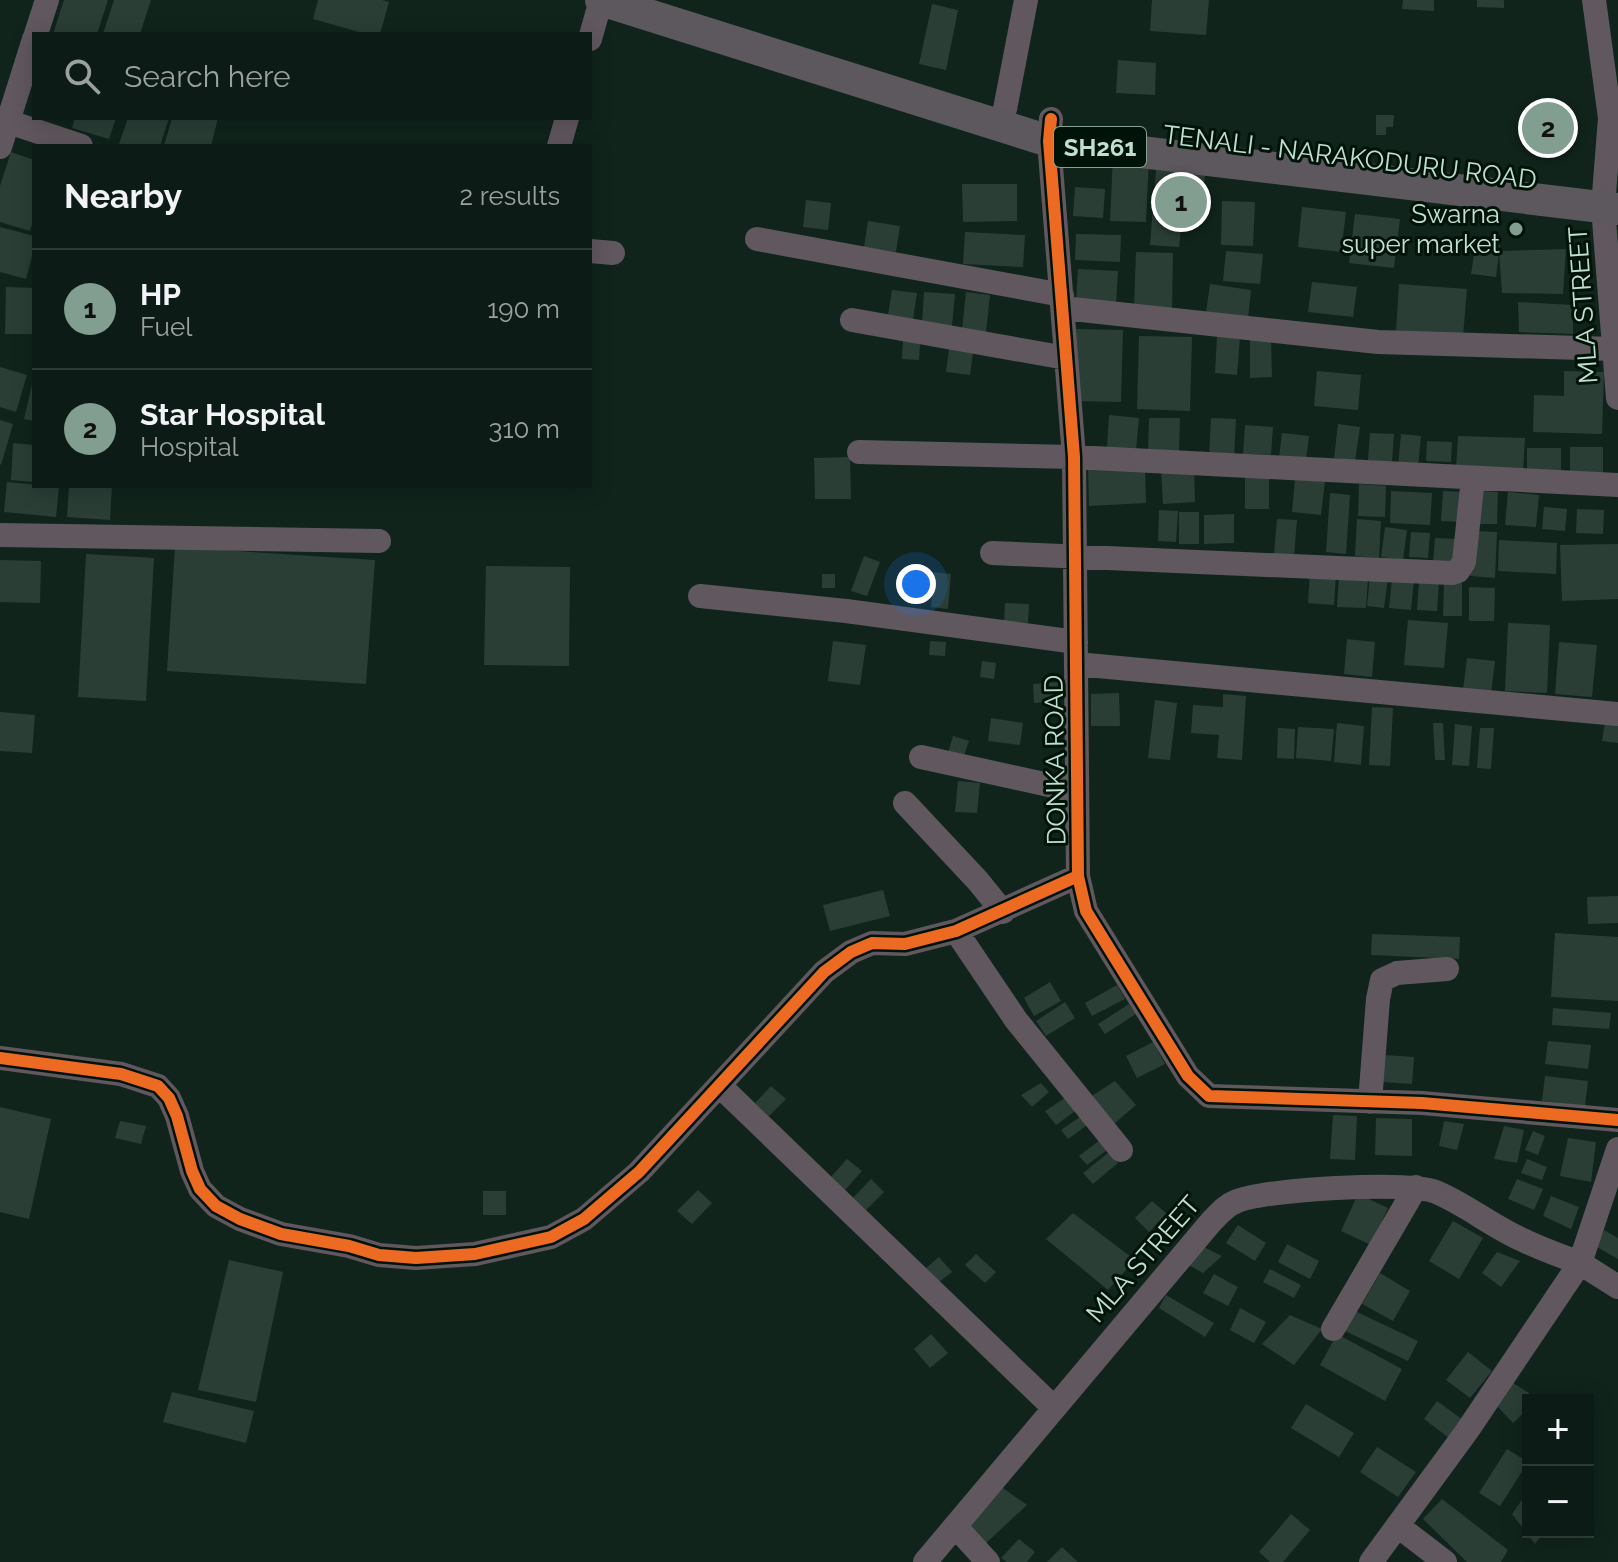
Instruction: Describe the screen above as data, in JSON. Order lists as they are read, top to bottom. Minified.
{"streets":{"main road":["SH261","TENALI - NARAKODURU ROAD"],"street":["MLA STREET","DONKA ROAD"]},"crossings":[["TENALI - NARAKODURU ROAD","MLA STREET"],["TENALI - NARAKODURU ROAD","DONKA ROAD"]],"places":["Swarna super market"],"page":{"search":"Search here","pins":["2","1"],"heading":["Nearby","2 results"],"list":[{"mark":"1","name":"HP","note":"Fuel","value":"190 m"},{"mark":"2","name":"Star Hospital","note":"Hospital","value":"310 m"}],"map_buttons":["+","−"]}}
